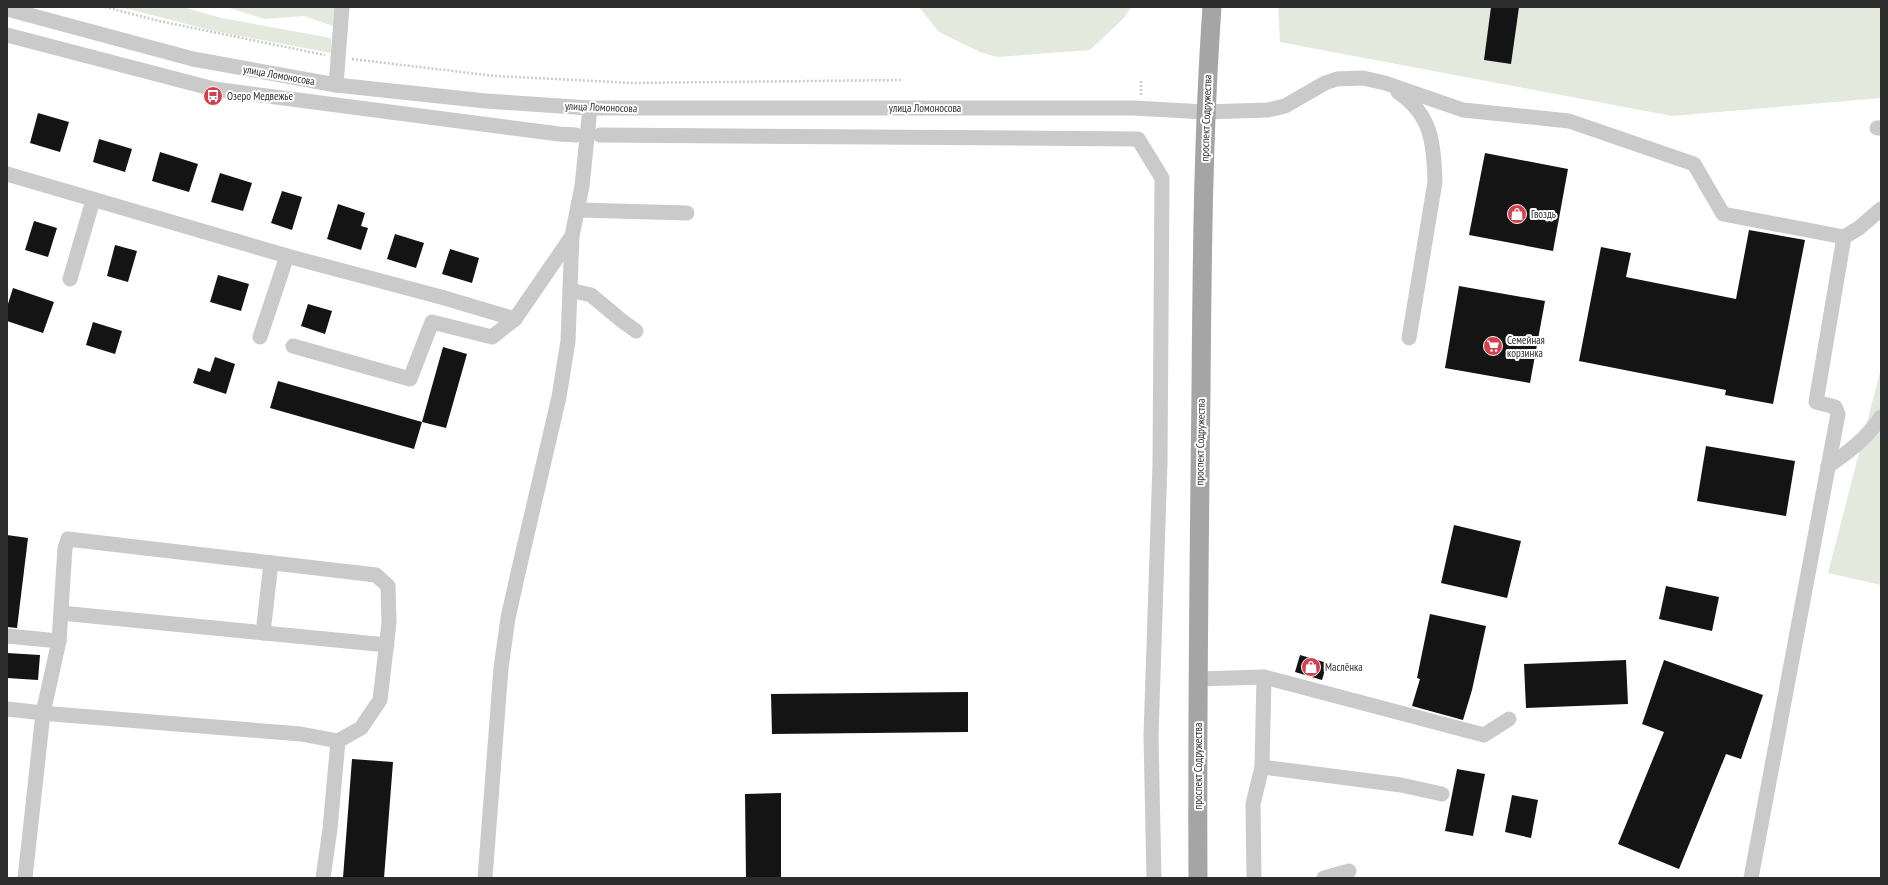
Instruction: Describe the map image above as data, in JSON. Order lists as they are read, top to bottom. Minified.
{"streets":{"main road":["проспект Содружества"],"street":["улица Ломоносова"]},"crossings":[["улица Ломоносова","проспект Содружества"]],"places":{"bus stop":["Озеро Медвежье"],"shop":["Гвоздь","Маслёнка"],"supermarket":["Семейная корзинка"]}}
